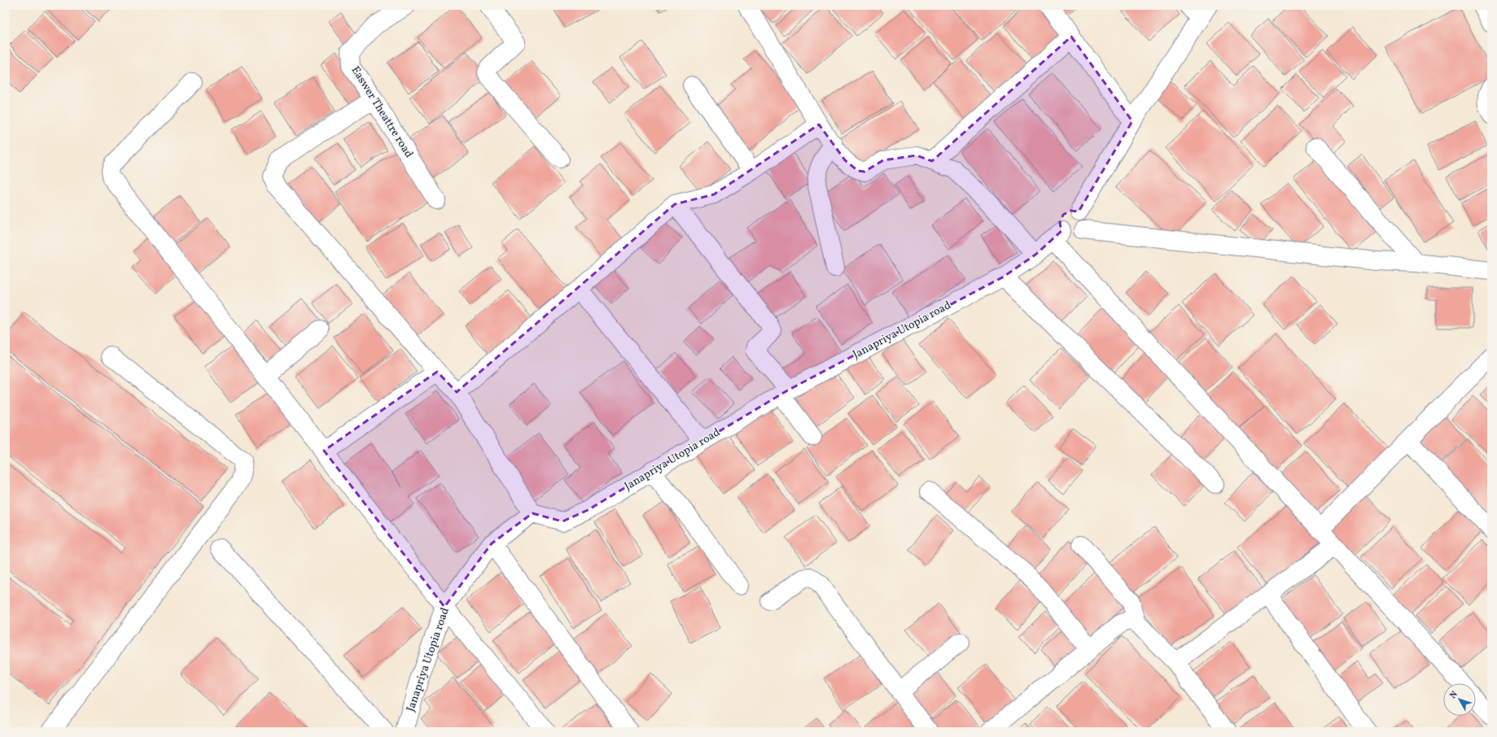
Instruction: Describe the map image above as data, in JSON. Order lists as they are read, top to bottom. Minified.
{"streets":{"street":["Easwer Theattre road","Janapriya Utopia road"]},"north":"top left"}
